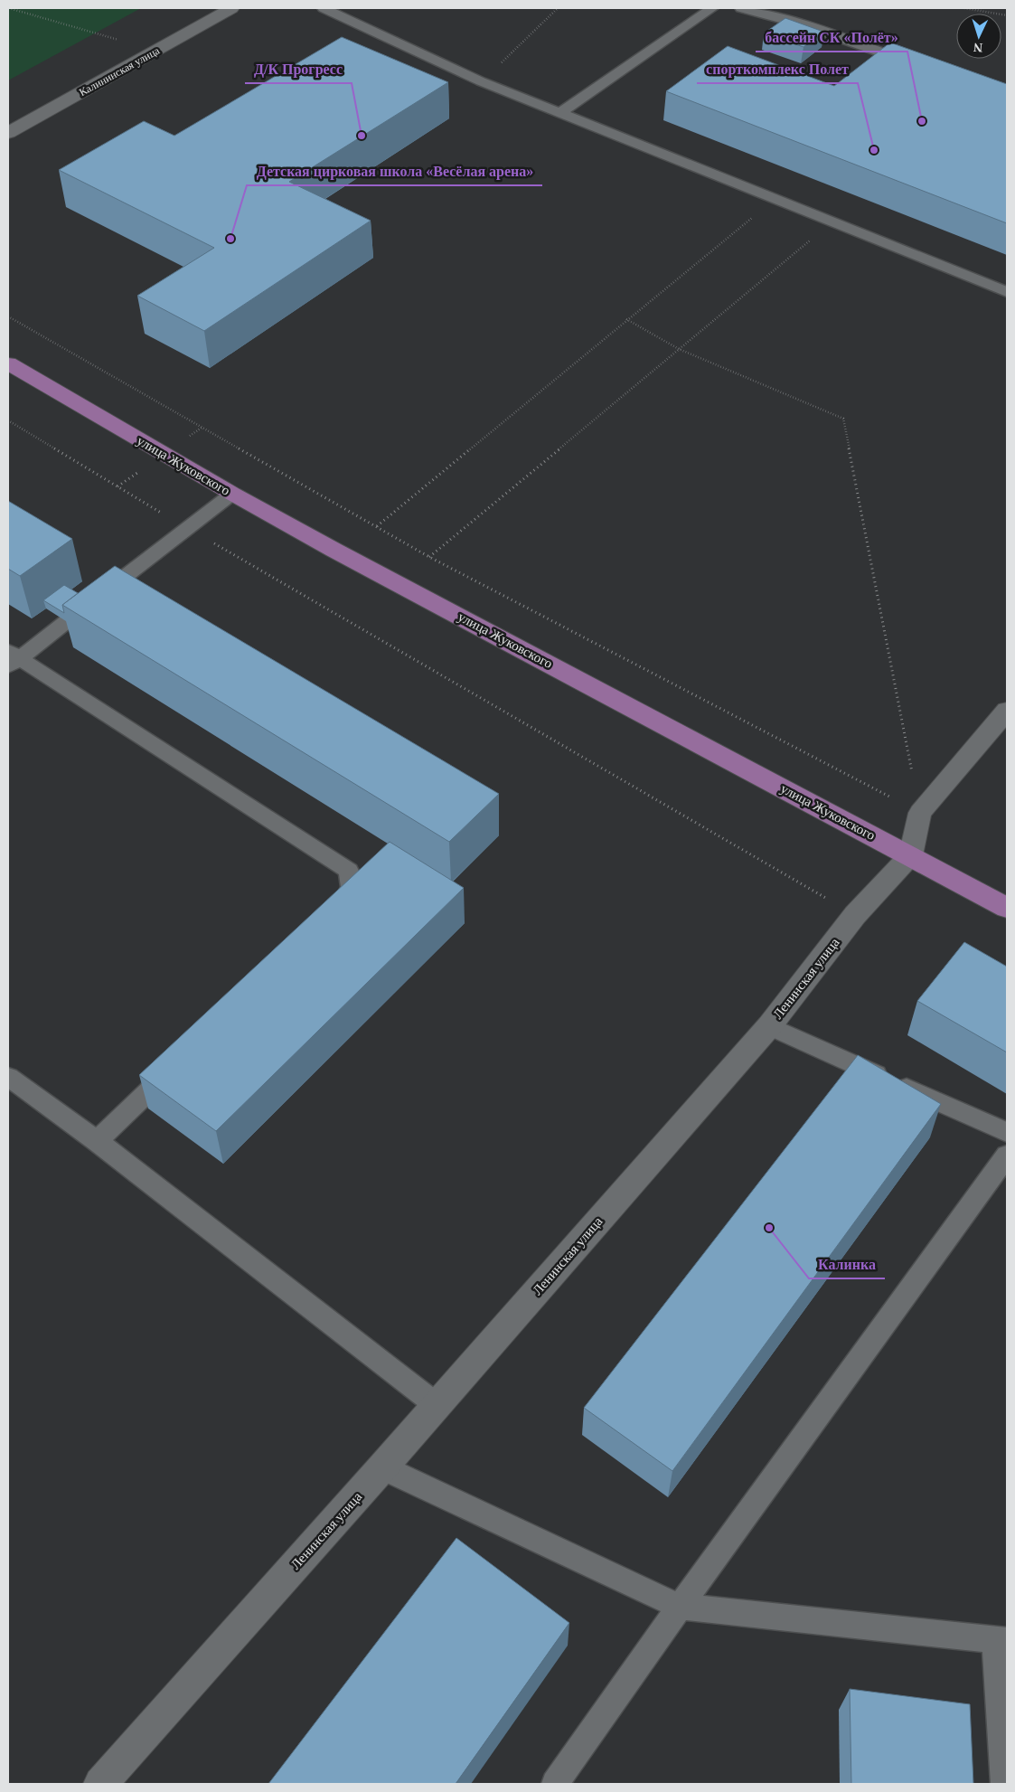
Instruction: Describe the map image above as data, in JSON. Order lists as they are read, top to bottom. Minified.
{"streets":{"main road":["Калининская улица","улица Жуковского","Ленинская улица"]},"crossings":[["улица Жуковского","Ленинская улица"]],"places":["бассейн СК «Полёт»","Д/К Прогресс","спорткомплекс Полет","Детская цирковая школа «Весёлая арена»","Калинка"],"north":"bottom"}
